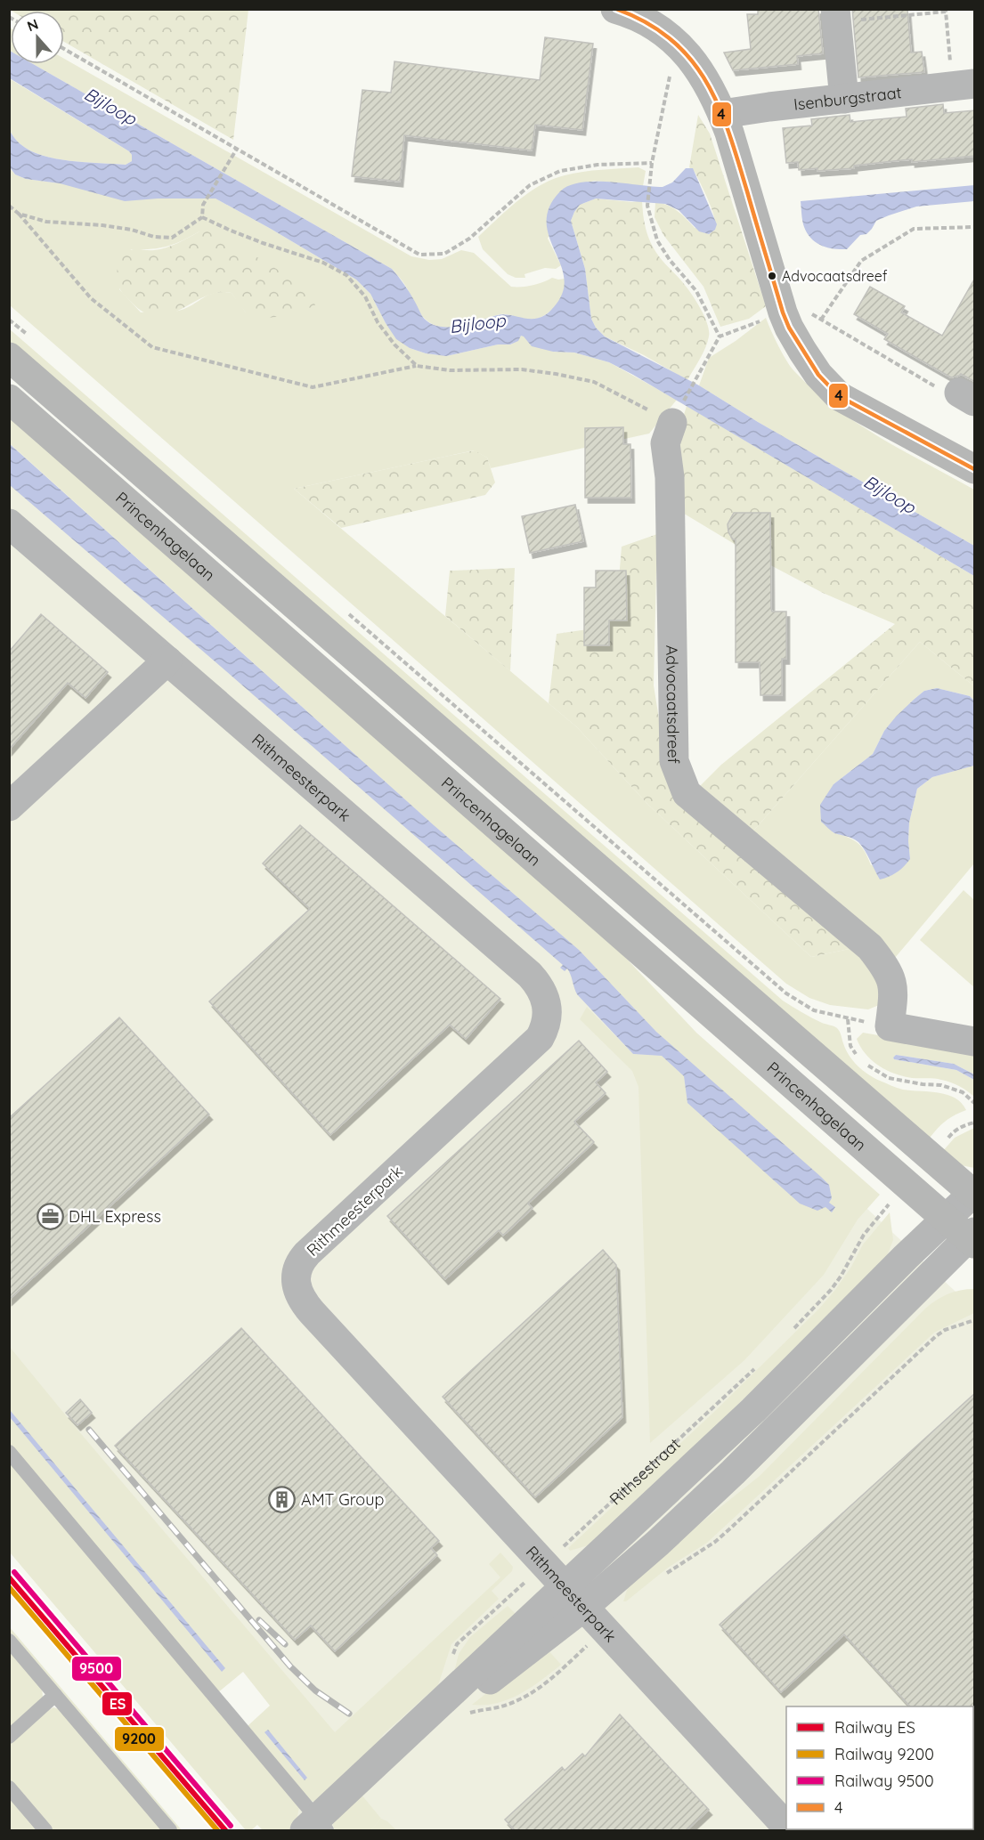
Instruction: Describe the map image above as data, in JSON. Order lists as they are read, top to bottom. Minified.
{"streets":{"main road":["Princenhagelaan"],"street":["Isenburgstraat","Advocaatsdreef","Rithmeesterpark","Rithsestraat"]},"crossings":[["Princenhagelaan","Rithsestraat"],["Rithmeesterpark","Rithsestraat"]],"water":["Bijloop"],"places":{"other":["Advocaatsdreef"],"office":["DHL Express"],"building":["AMT Group"]},"lines":["transit line 4","rail line 9500","rail line ES","rail line 9200"],"legend":["Railway ES","Railway 9200","Railway 9500","4"],"north":"top"}
